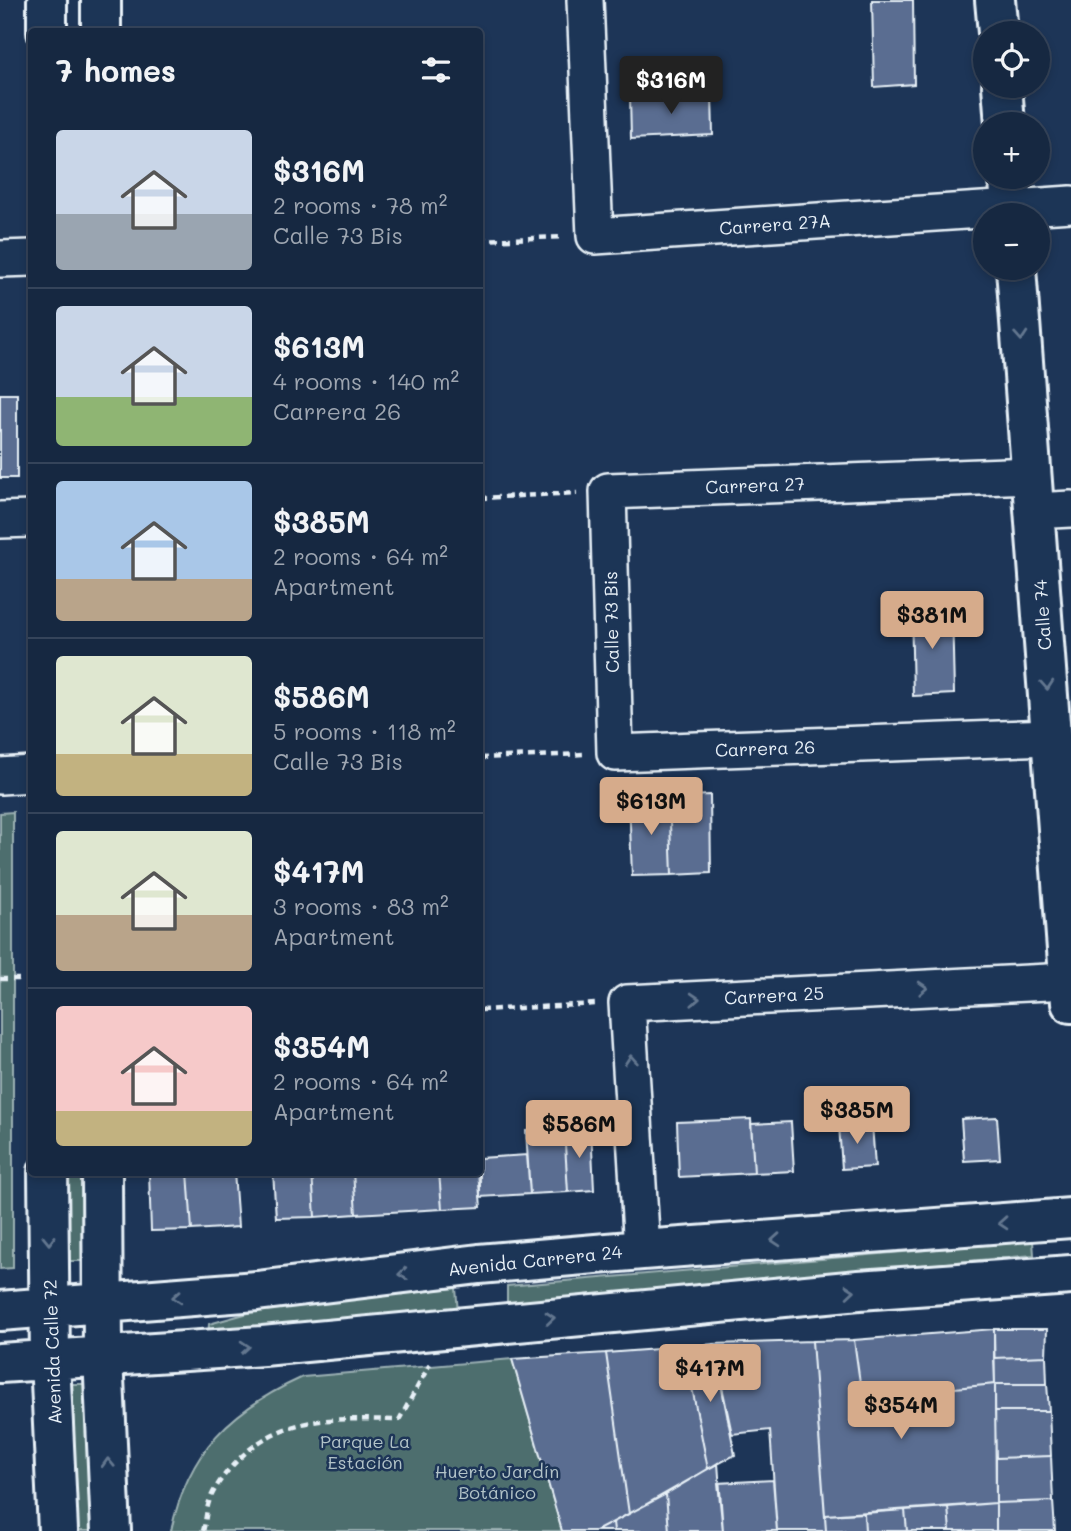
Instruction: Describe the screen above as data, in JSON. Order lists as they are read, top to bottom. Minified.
{"streets":{"main road":["Calle 74","Avenida Carrera 24","Avenida Calle 72"],"street":["Carrera 27A","Carrera 27","Calle 73 Bis","Carrera 26","Carrera 25"]},"crossings":[["Carrera 27","Calle 74"],["Carrera 27","Calle 73 Bis"],["Calle 74","Carrera 26"],["Calle 74","Carrera 25"],["Calle 73 Bis","Carrera 26"],["Avenida Carrera 24","Avenida Calle 72"]],"one_way":["Calle 74","Carrera 25"],"parks":["Parque La Estación","Huerto Jardín Botánico"],"page":{"map_buttons":["+","−"],"heading":"7 homes","price":["$316M","$381M","$613M","$385M","$586M","$417M","$354M"],"list":[{"name":"$316M","note":"2 rooms · 78 m² · Calle 73 Bis"},{"name":"$613M","note":"4 rooms · 140 m² · Carrera 26"},{"name":"$385M","note":"2 rooms · 64 m² · Apartment"},{"name":"$586M","note":"5 rooms · 118 m² · Calle 73 Bis"},{"name":"$417M","note":"3 rooms · 83 m² · Apartment"},{"name":"$354M","note":"2 rooms · 64 m² · Apartment"}]}}
